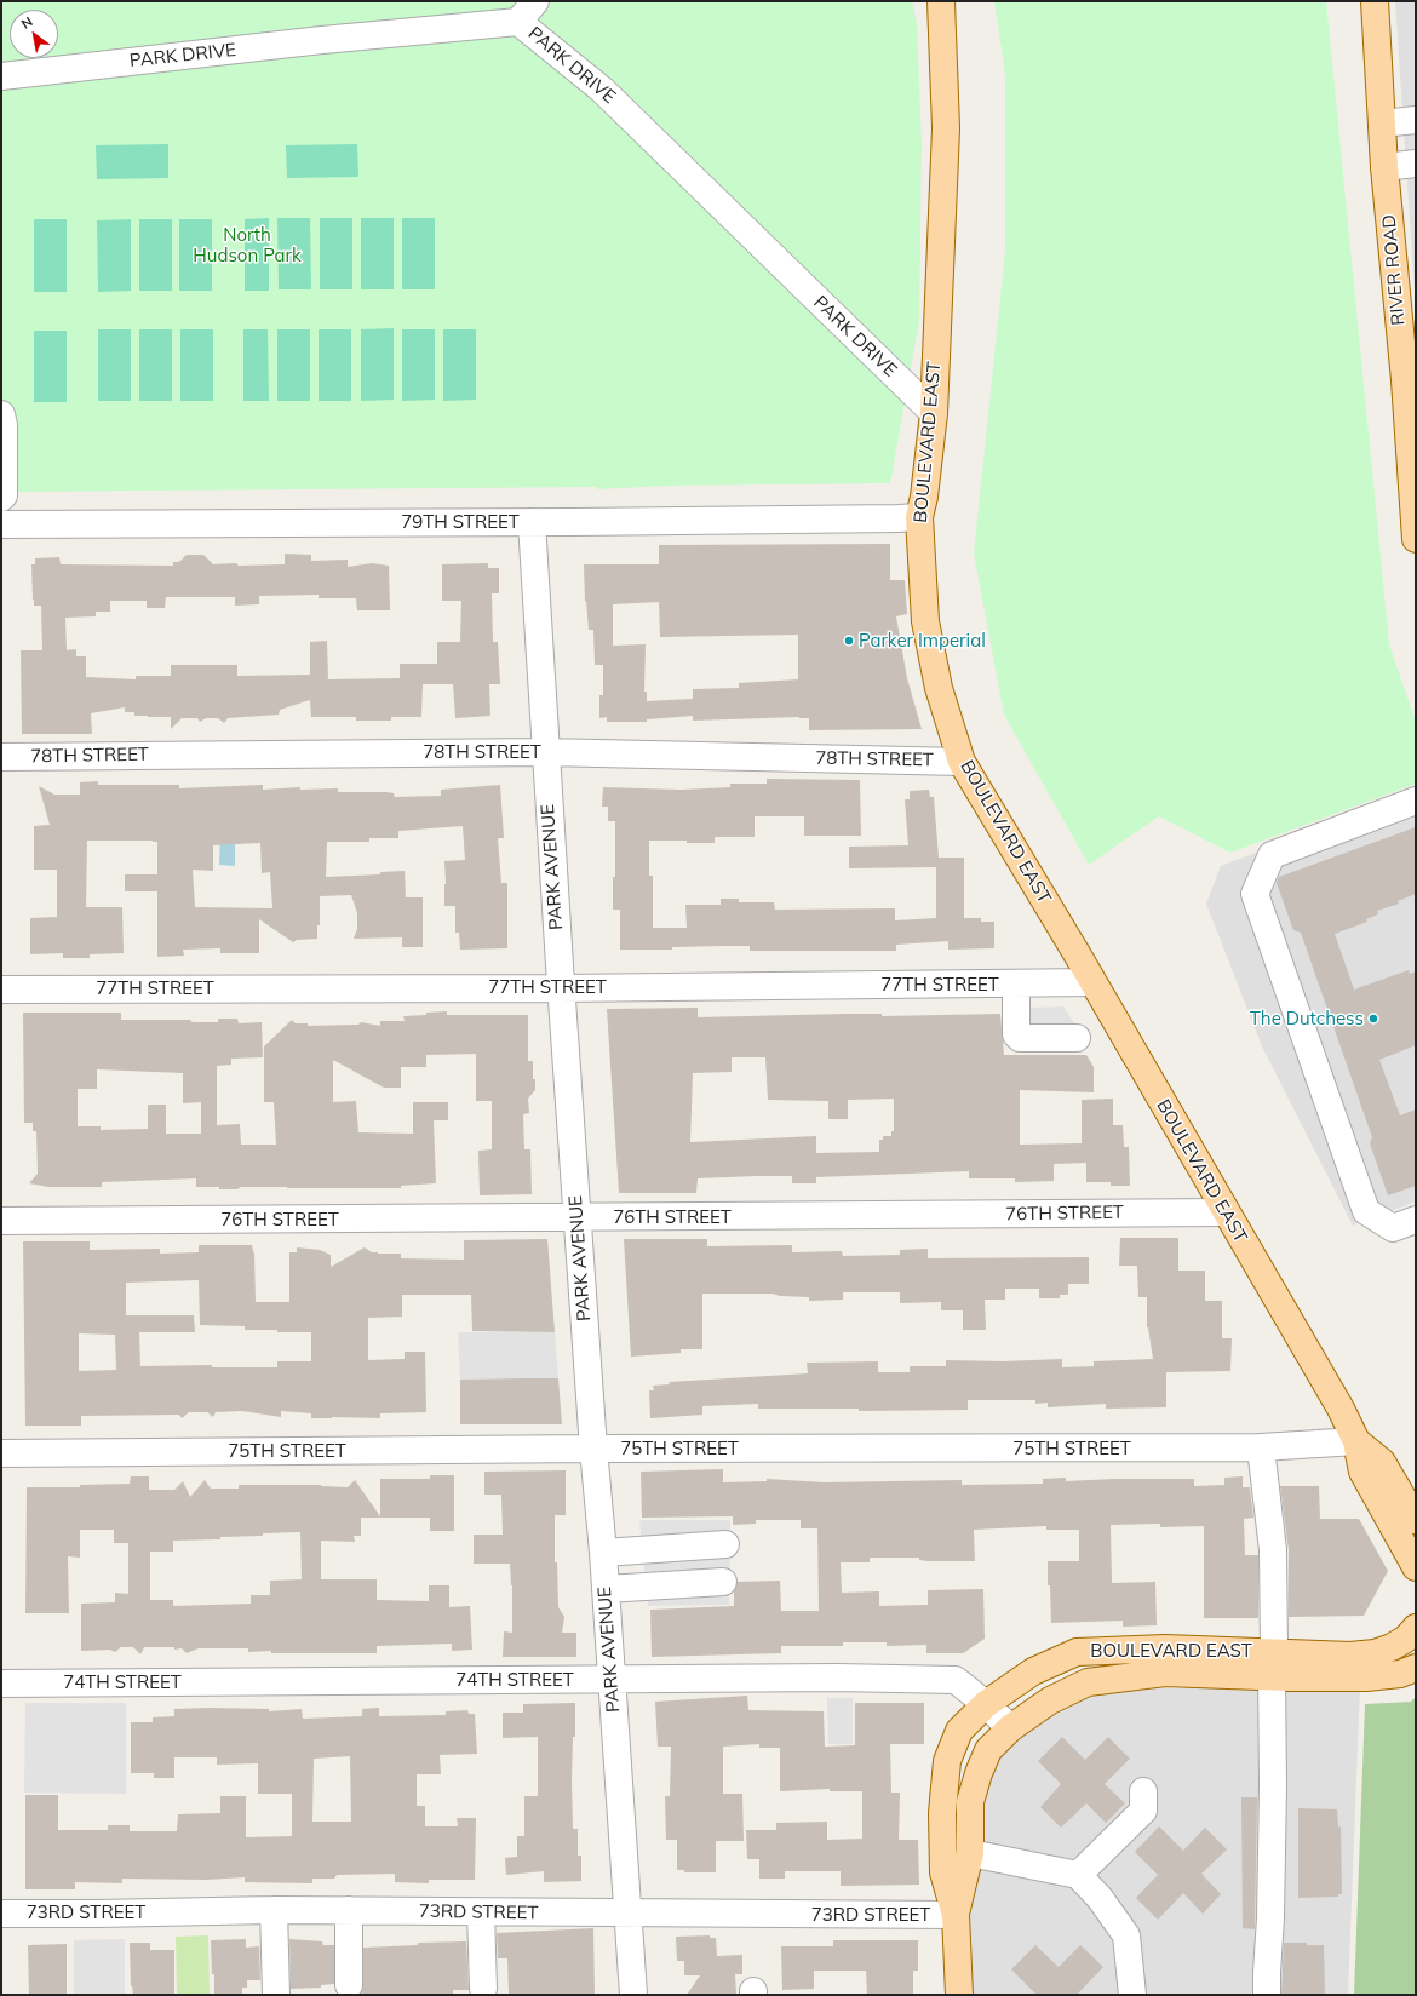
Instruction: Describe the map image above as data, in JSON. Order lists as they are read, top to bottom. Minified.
{"streets":{"main road":["RIVER ROAD","BOULEVARD EAST"],"street":["PARK DRIVE","79TH STREET","78TH STREET","PARK AVENUE","77TH STREET","76TH STREET","75TH STREET","74TH STREET","73RD STREET"]},"crossings":[["PARK DRIVE","BOULEVARD EAST"],["BOULEVARD EAST","79TH STREET"],["BOULEVARD EAST","78TH STREET"],["BOULEVARD EAST","77TH STREET"],["BOULEVARD EAST","76TH STREET"],["BOULEVARD EAST","75TH STREET"],["BOULEVARD EAST","74TH STREET"],["BOULEVARD EAST","73RD STREET"],["79TH STREET","PARK AVENUE"],["78TH STREET","PARK AVENUE"],["PARK AVENUE","77TH STREET"],["PARK AVENUE","76TH STREET"],["PARK AVENUE","75TH STREET"],["PARK AVENUE","74TH STREET"],["PARK AVENUE","73RD STREET"]],"parks":["North Hudson Park"],"places":["Parker Imperial","The Dutchess"],"north":"top left"}
